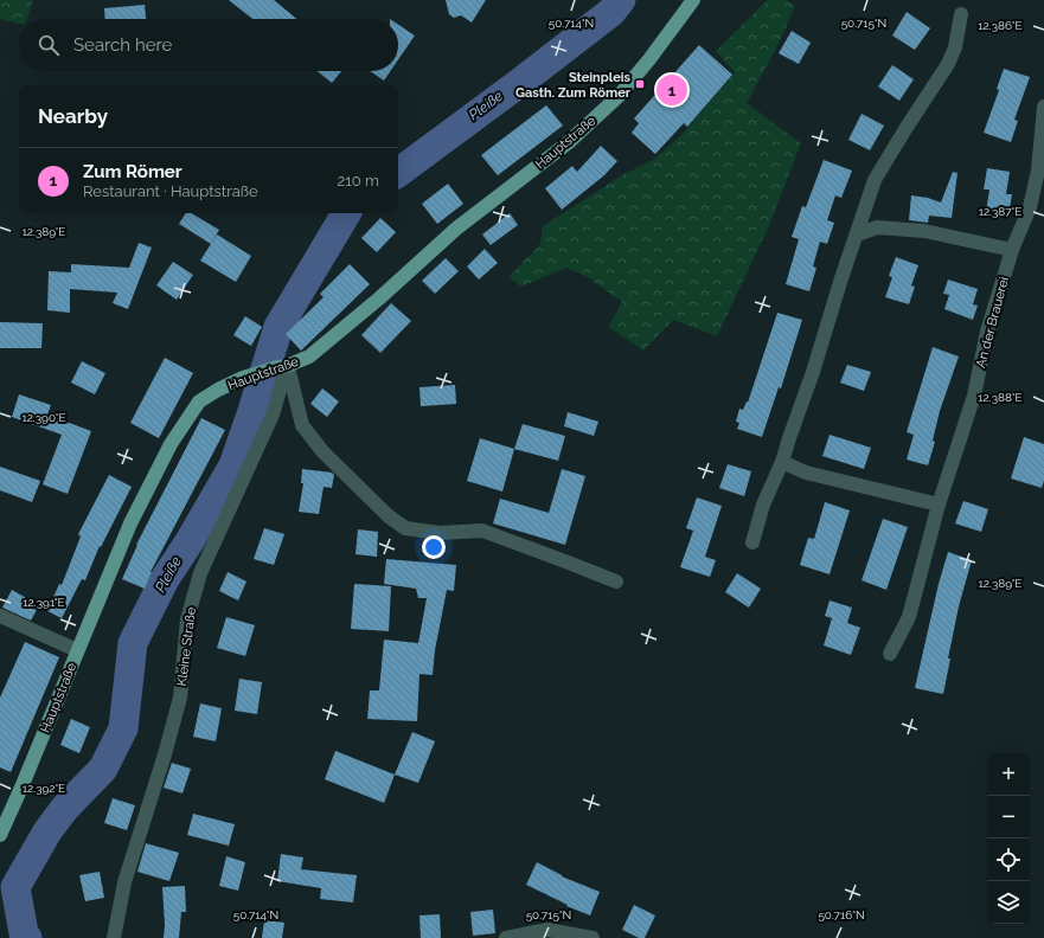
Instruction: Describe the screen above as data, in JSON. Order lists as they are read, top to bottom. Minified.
{"streets":{"main road":["Hauptstraße"],"street":["An der Brauerei","Kleine Straße"]},"crossings":[["Hauptstraße","Kleine Straße"]],"water":["Pleiße"],"places":{"transit":["Steinpleis Gasth. Zum Römer"]},"page":{"search":"Search here","pins":"1","heading":"Nearby","list":[{"mark":"1","name":"Zum Römer","note":"Restaurant · Hauptstraße","value":"210 m"}],"map_buttons":["+","−"]},"coordinates":["50.714°N","50.715°N","12.386°E","12.387°E","12.389°E","12.388°E","12.390°E","12.391°E","12.392°E","50.716°N"]}
